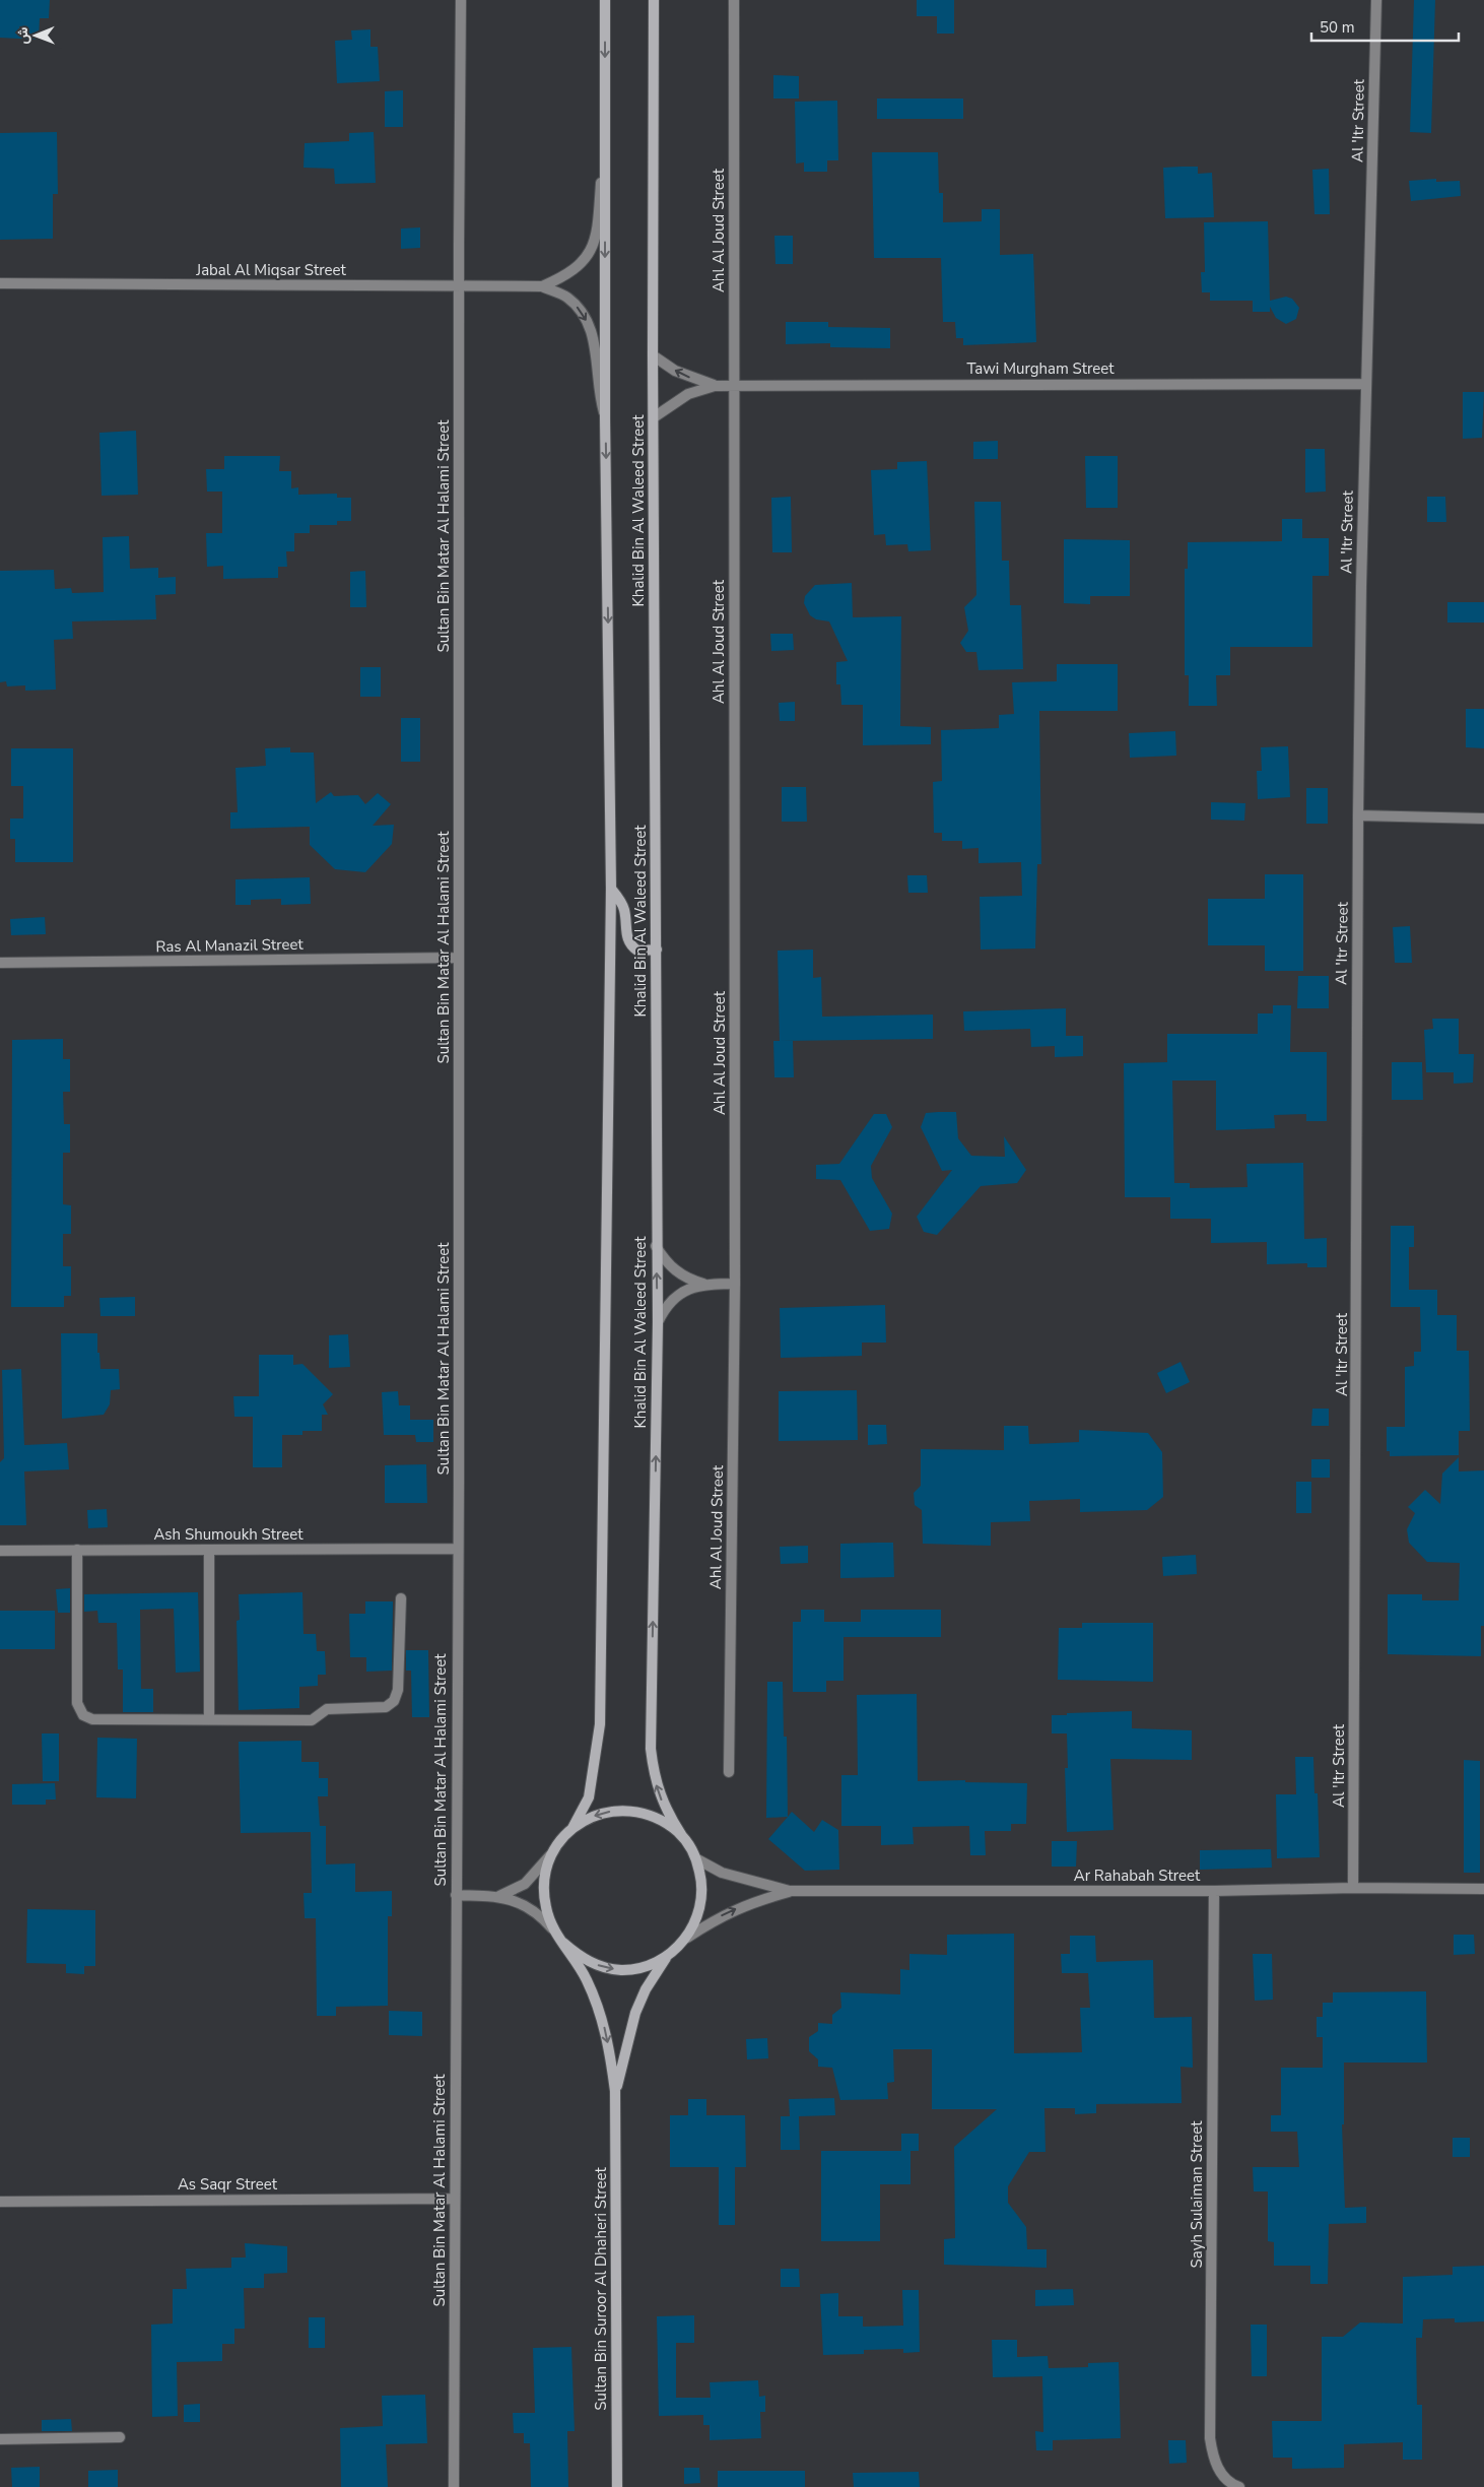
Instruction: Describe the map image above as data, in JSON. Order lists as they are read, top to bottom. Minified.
{"streets":{"street":["Al 'Itr Street","Ahl Al Joud Street","Jabal Al Miqsar Street","Tawi Murgham Street","Khalid Bin Al Waleed Street","Sultan Bin Matar Al Halami Street","Ras Al Manazil Street","Ash Shumoukh Street","Ar Rahabah Street","As Saqr Street","Sayh Sulaiman Street","Sultan Bin Suroor Al Dhaheri Street"]},"crossings":[["Al 'Itr Street","Tawi Murgham Street"],["Al 'Itr Street","Ar Rahabah Street"],["Ahl Al Joud Street","Tawi Murgham Street"],["Jabal Al Miqsar Street","Khalid Bin Al Waleed Street"],["Jabal Al Miqsar Street","Sultan Bin Matar Al Halami Street"],["Tawi Murgham Street","Khalid Bin Al Waleed Street"],["Khalid Bin Al Waleed Street","Sultan Bin Matar Al Halami Street"],["Khalid Bin Al Waleed Street","Ar Rahabah Street"],["Khalid Bin Al Waleed Street","Sultan Bin Suroor Al Dhaheri Street"],["Sultan Bin Matar Al Halami Street","Ras Al Manazil Street"],["Sultan Bin Matar Al Halami Street","Ash Shumoukh Street"],["Sultan Bin Matar Al Halami Street","Ar Rahabah Street"],["Sultan Bin Matar Al Halami Street","As Saqr Street"],["Sultan Bin Matar Al Halami Street","Sultan Bin Suroor Al Dhaheri Street"],["Ar Rahabah Street","Sayh Sulaiman Street"],["Ar Rahabah Street","Sultan Bin Suroor Al Dhaheri Street"]],"scale_bar":"50 m","north":"left"}
